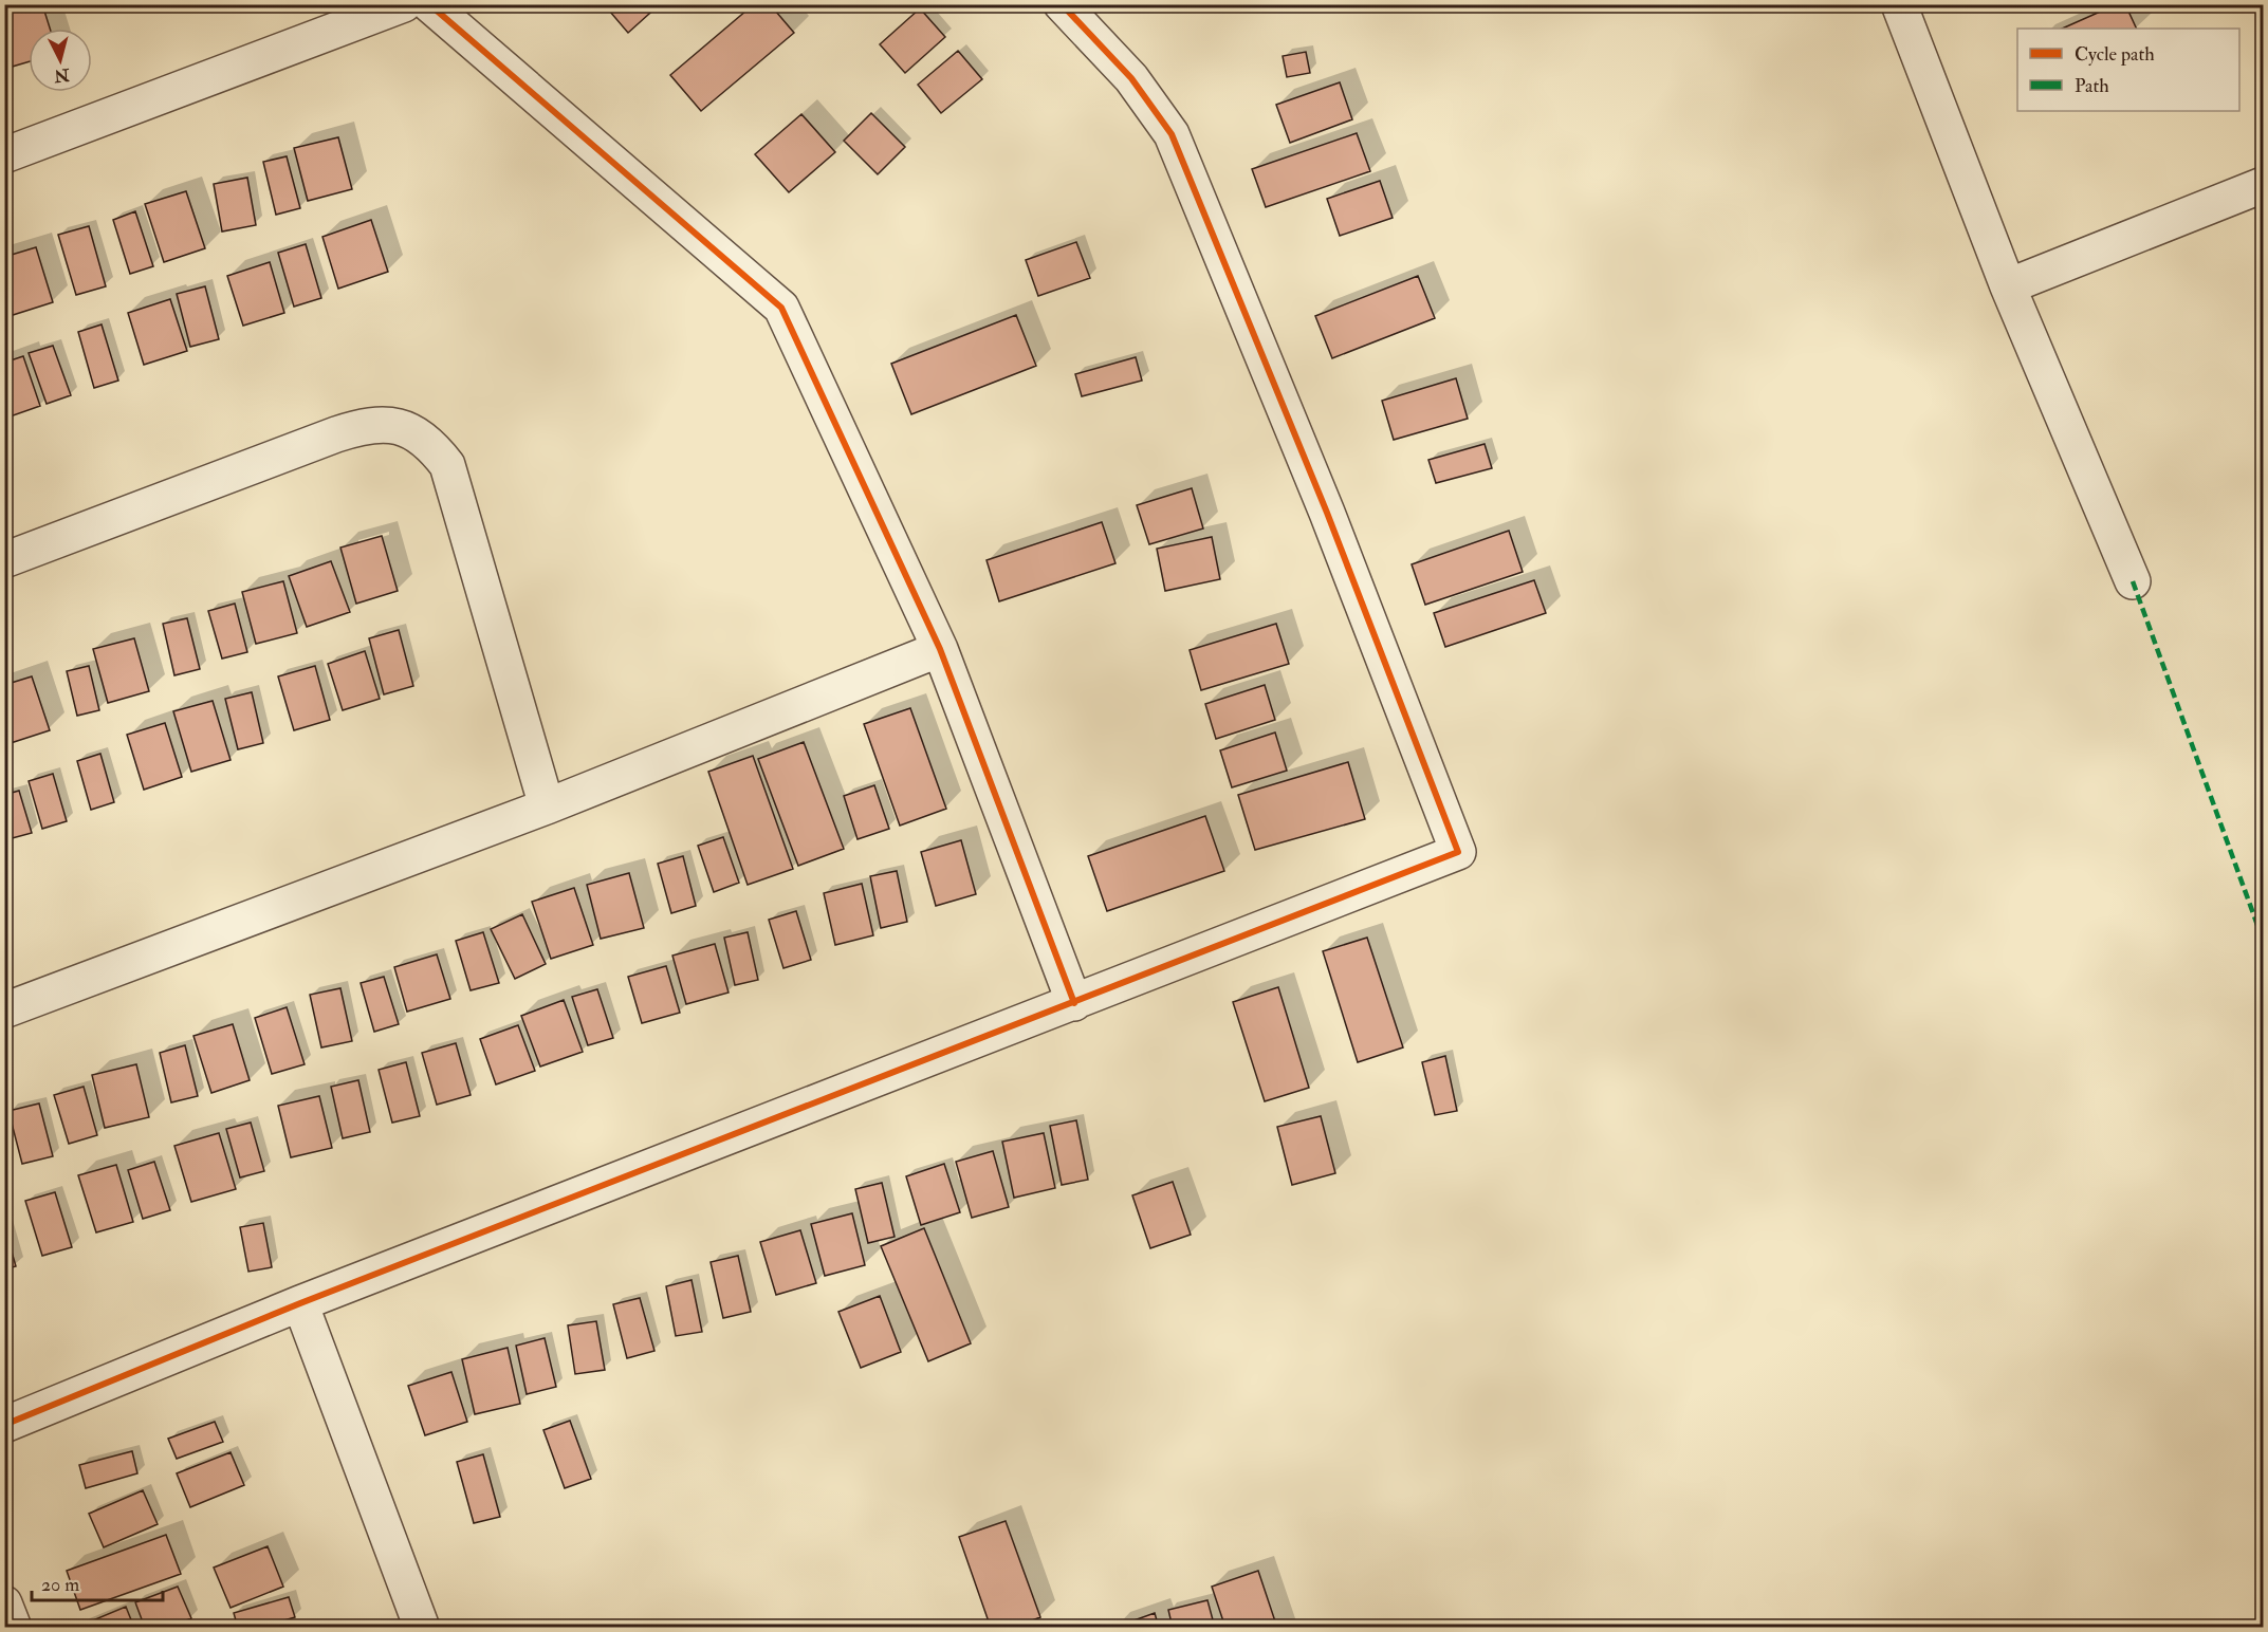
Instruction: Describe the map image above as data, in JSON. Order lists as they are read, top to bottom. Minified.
{"legend":["Cycle path","Path"],"scale_bar":"20 m","north":"bottom"}
